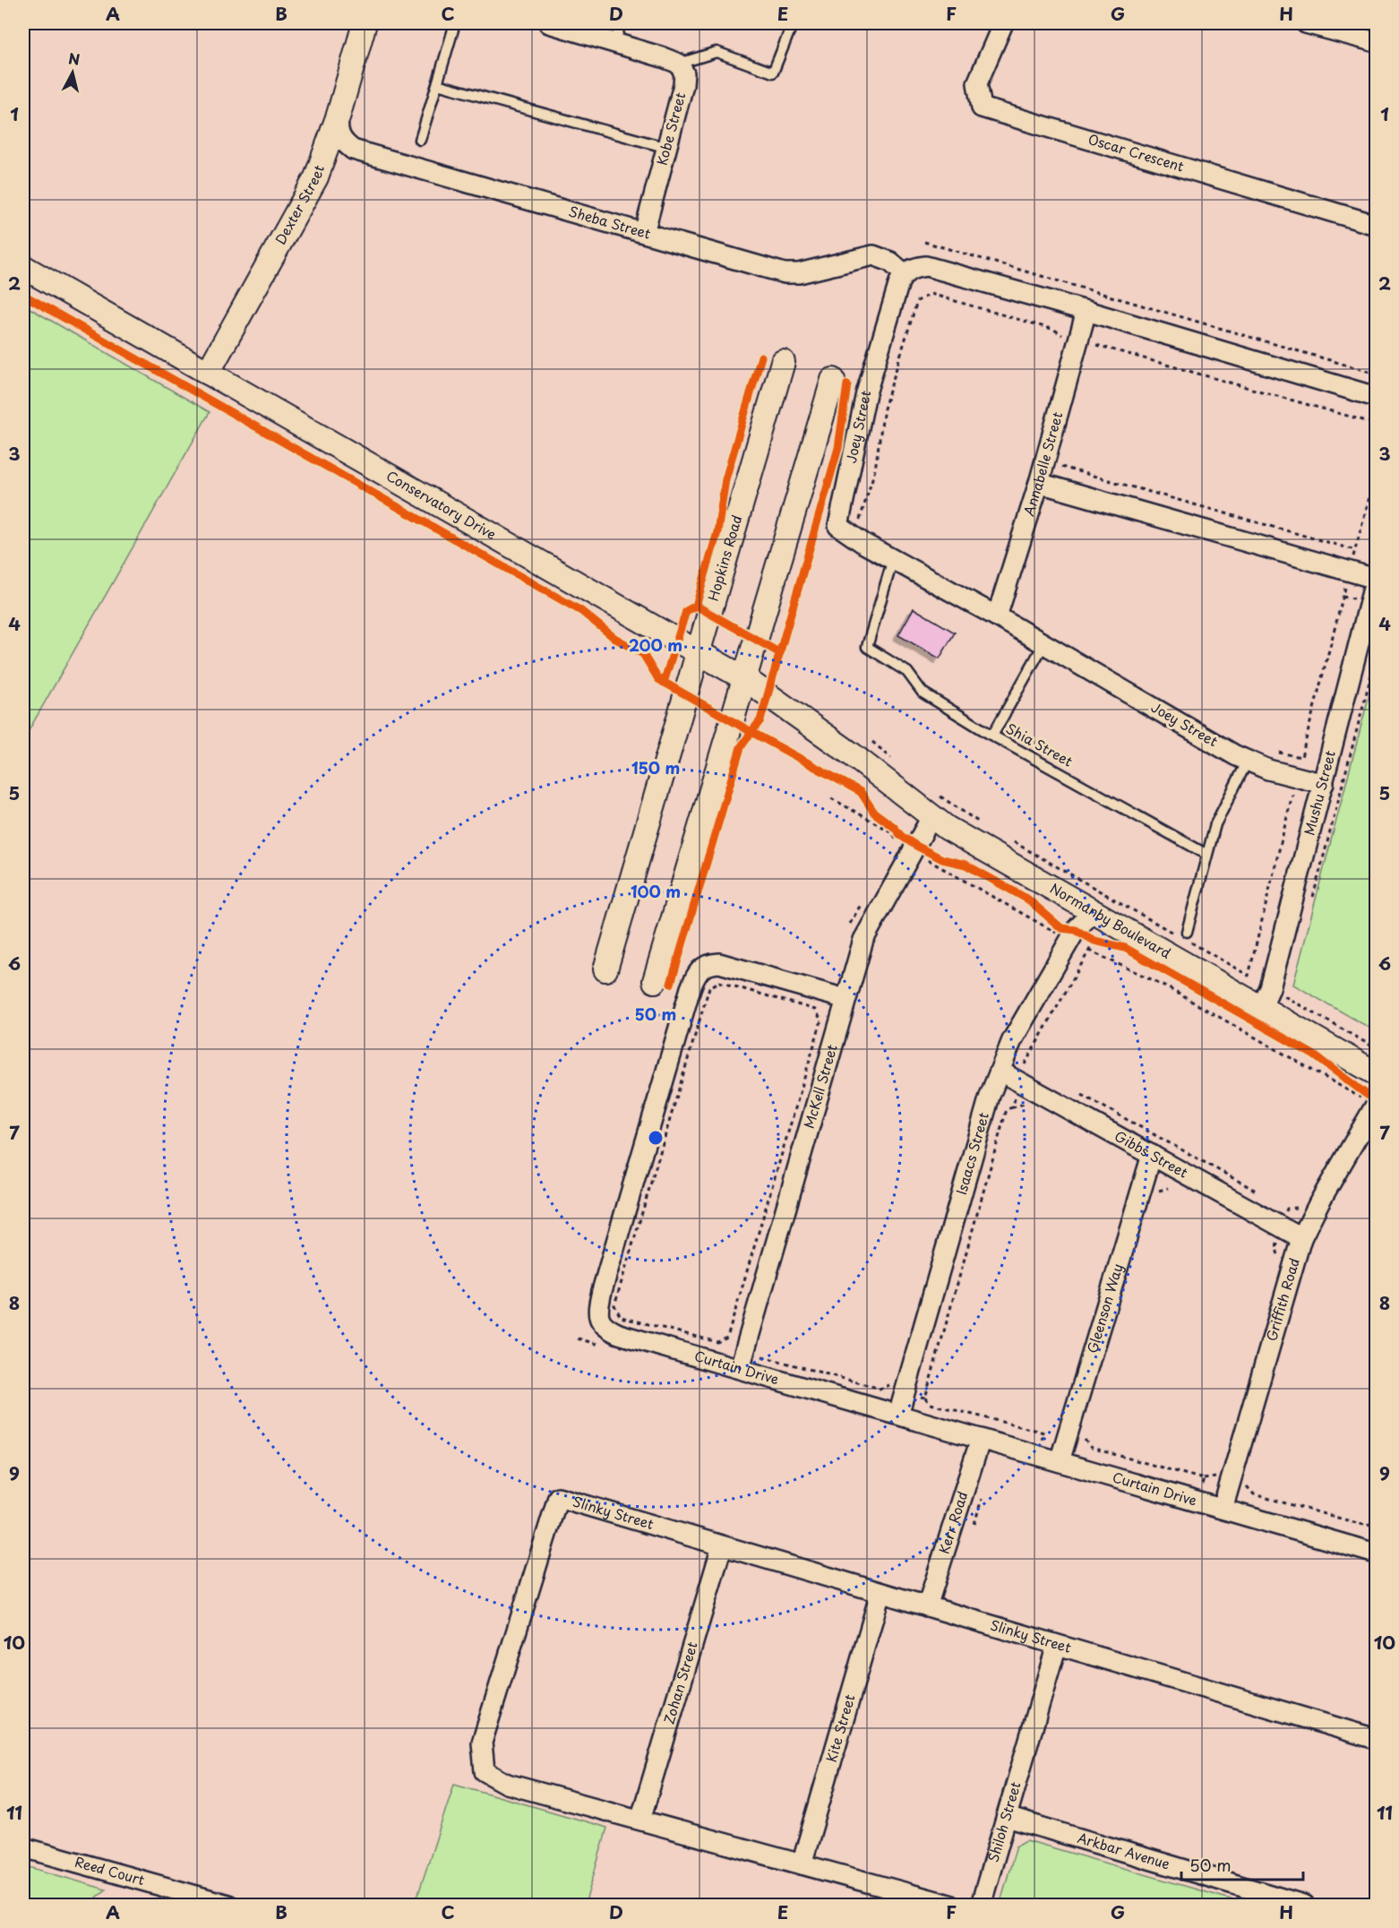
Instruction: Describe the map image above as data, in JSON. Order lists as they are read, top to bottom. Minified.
{"streets":{"street":["Kobe Street","Oscar Crescent","Dexter Street","Sheba Street","Joey Street","Annabelle Street","Conservatory Drive","Hopkins Road","Mushu Street","Normanby Boulevard","McKell Street","Isaacs Street","Gibbs Street","Griffith Road","Gleenson Way","Curtain Drive","Slinky Street","Kerr Road","Zohan Street","Kite Street","Shiloh Street","Arkbar Avenue","Reed Court"],"lane":["Shia Street"]},"crossings":[["Kobe Street","Sheba Street"],["Dexter Street","Sheba Street"],["Dexter Street","Conservatory Drive"],["Sheba Street","Joey Street"],["Joey Street","Annabelle Street"],["Joey Street","Shia Street"],["Joey Street","Mushu Street"],["Conservatory Drive","Hopkins Road"],["Conservatory Drive","Normanby Boulevard"],["Mushu Street","Normanby Boulevard"],["Normanby Boulevard","McKell Street"],["Normanby Boulevard","Isaacs Street"],["McKell Street","Curtain Drive"],["Isaacs Street","Gibbs Street"],["Isaacs Street","Curtain Drive"],["Gibbs Street","Griffith Road"],["Gibbs Street","Gleenson Way"],["Griffith Road","Curtain Drive"],["Gleenson Way","Curtain Drive"],["Curtain Drive","Kerr Road"],["Slinky Street","Kerr Road"],["Slinky Street","Zohan Street"],["Slinky Street","Kite Street"],["Slinky Street","Shiloh Street"],["Shiloh Street","Arkbar Avenue"]],"scale_bar":"50 m","north":"top","grid":{"columns":["A","B","C","D","E","F","G","H"],"rows":["1","2","3","4","5","6","7","8","9","10","11"]},"rings":["200 m","150 m","100 m","50 m"]}
